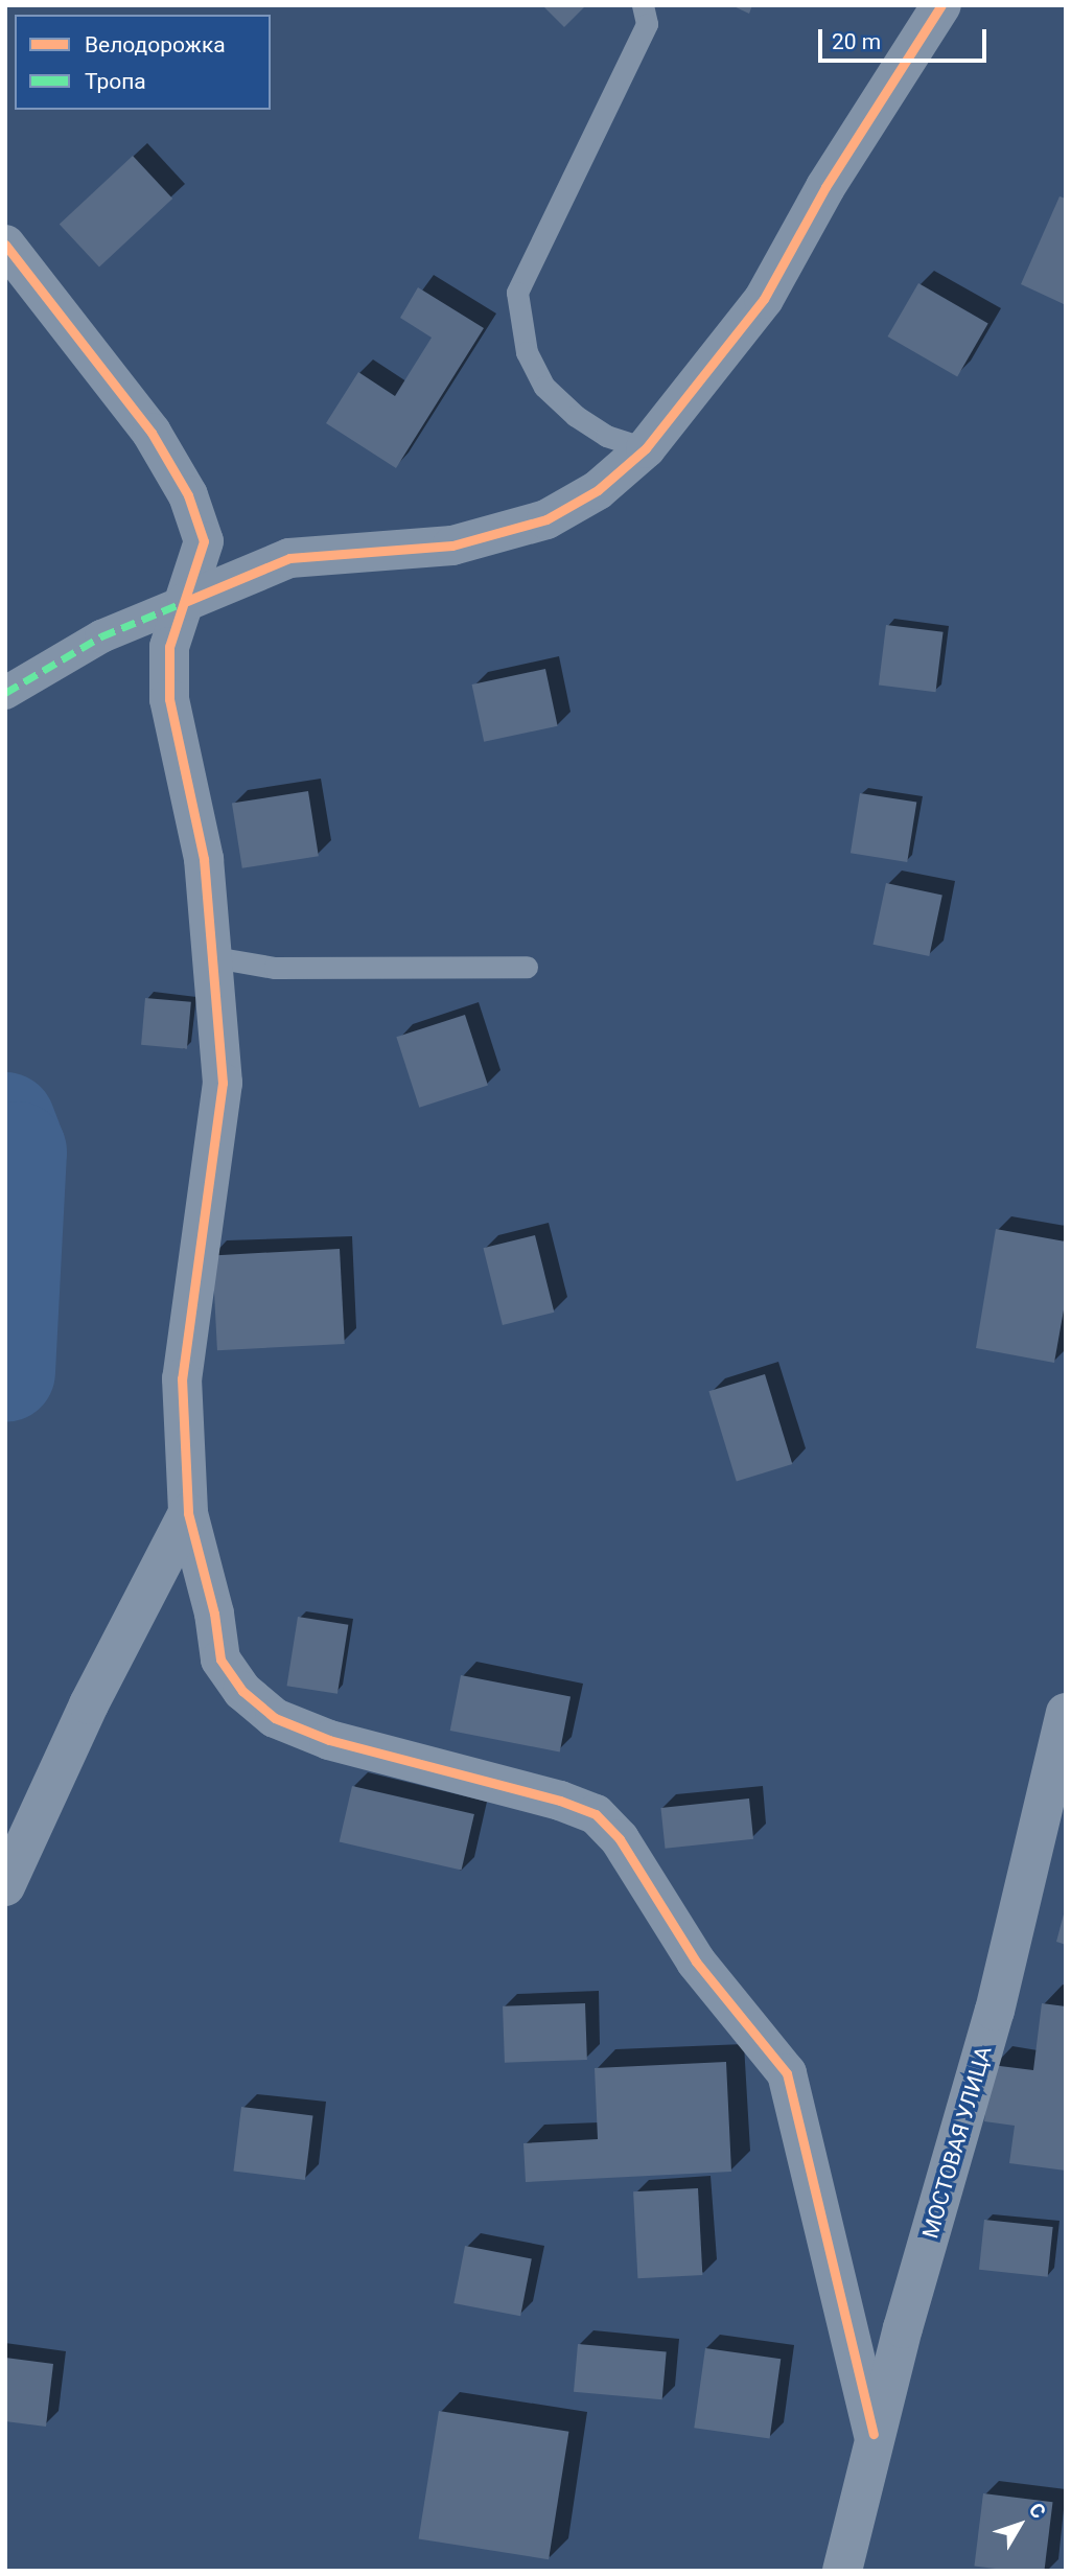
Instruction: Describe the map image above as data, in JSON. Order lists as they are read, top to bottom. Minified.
{"streets":{"street":["МОСТОВАЯ УЛИЦА"]},"legend":["Велодорожка","Тропа"],"scale_bar":"20 m","north":"top right"}
